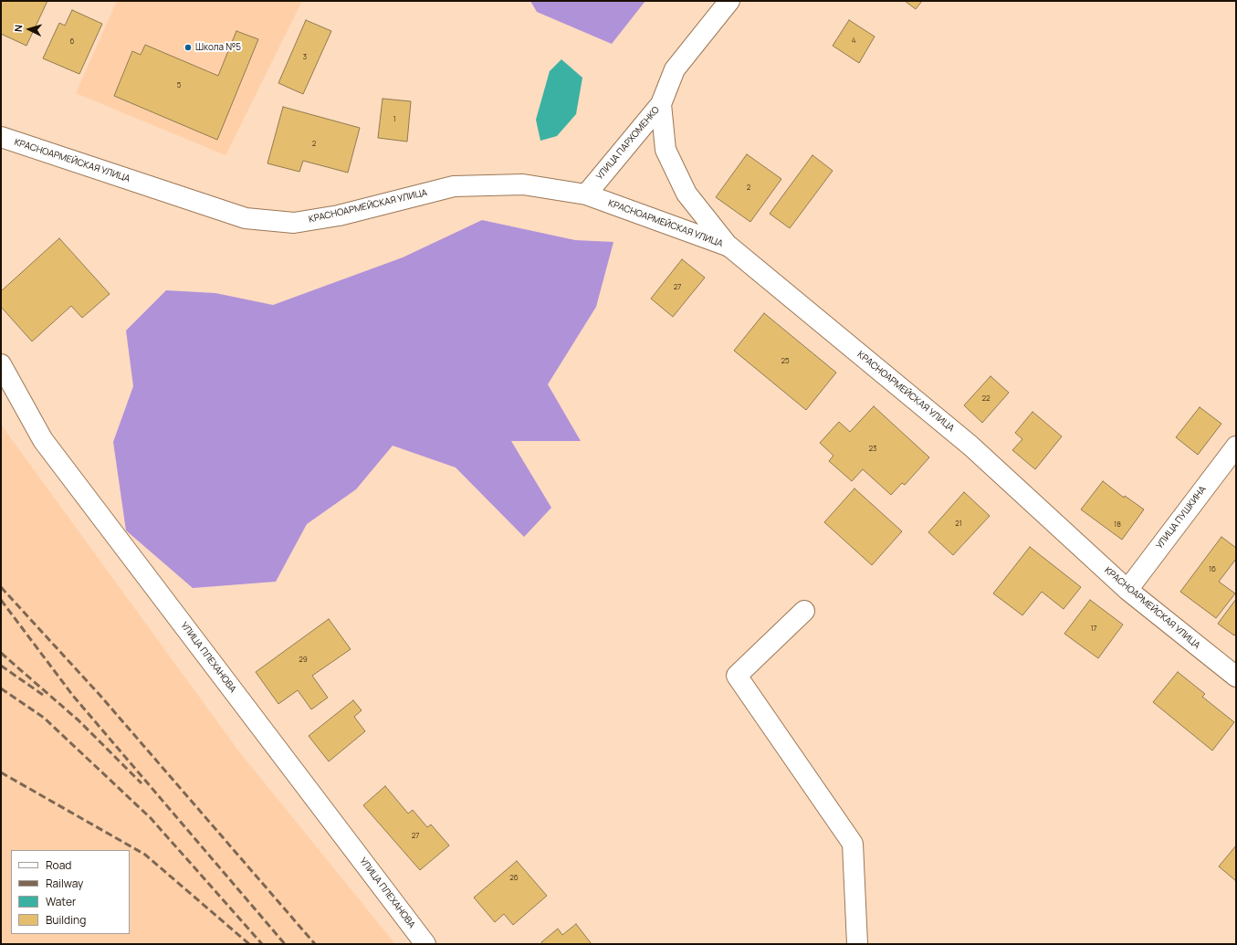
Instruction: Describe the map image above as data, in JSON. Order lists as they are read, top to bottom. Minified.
{"streets":{"street":["УЛИЦА ПАРХОМЕНКО","КРАСНОАРМЕЙСКАЯ УЛИЦА","УЛИЦА ПУШКИНА","УЛИЦА ПЛЕХАНОВА"]},"crossings":[["УЛИЦА ПАРХОМЕНКО","КРАСНОАРМЕЙСКАЯ УЛИЦА"],["КРАСНОАРМЕЙСКАЯ УЛИЦА","УЛИЦА ПУШКИНА"]],"places":["Школа №5"],"house_numbers":["4","6","3","5","1","2","2","27","25","22","23","21","18","16","17","29","27","26"],"legend":["Road","Railway","Water","Building"],"north":"left"}
